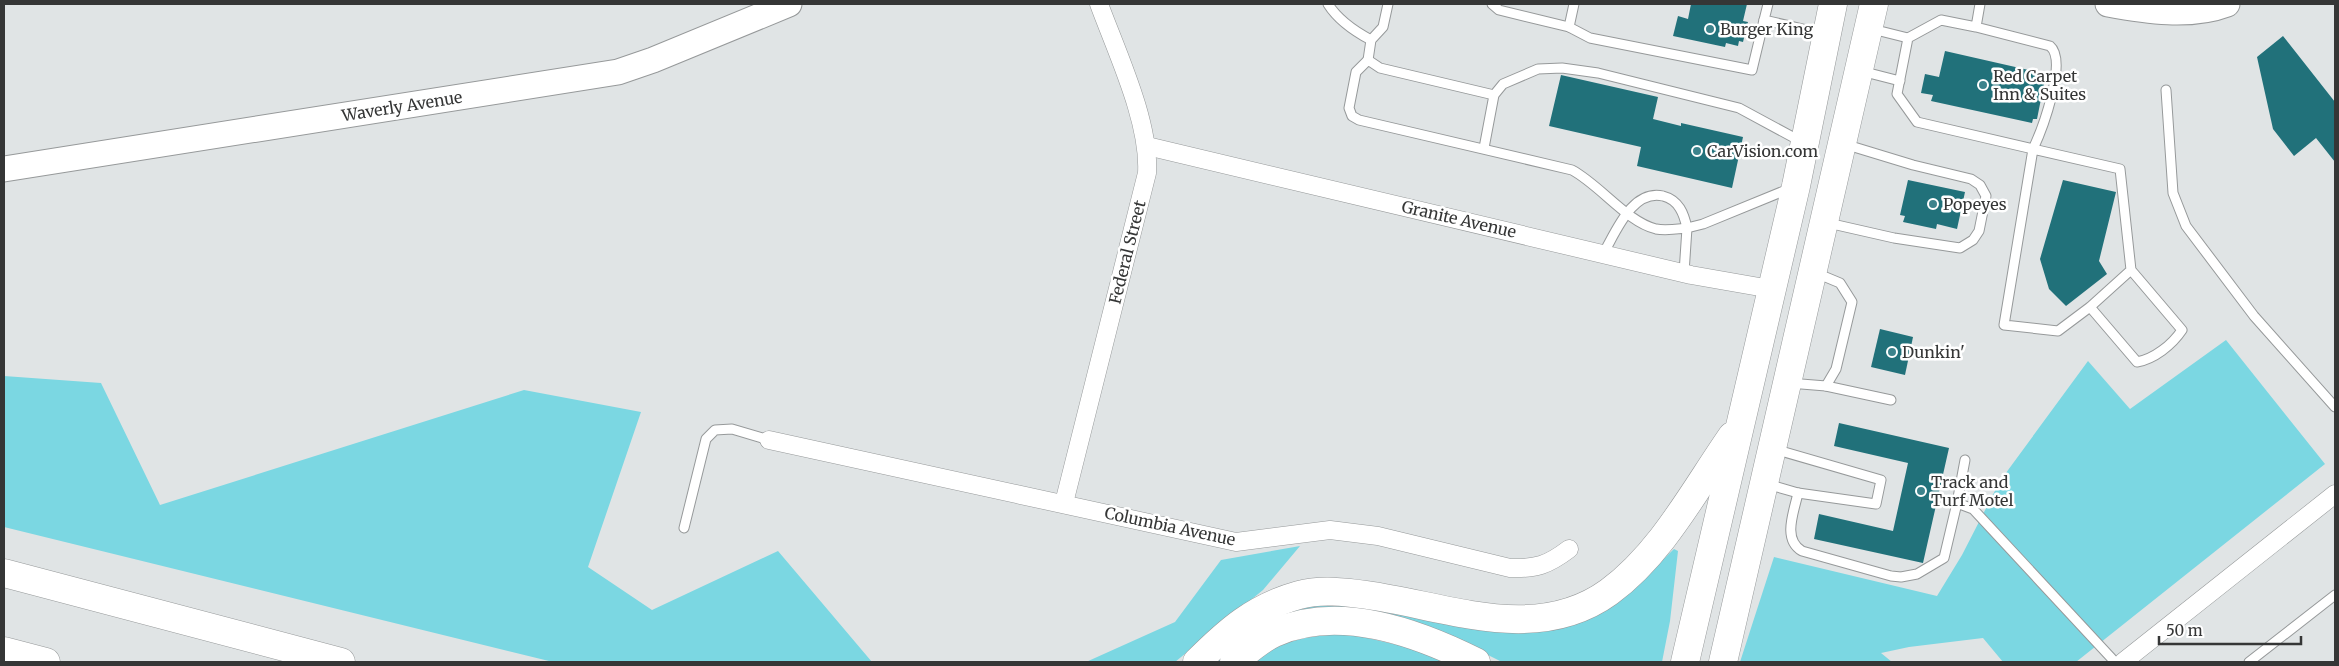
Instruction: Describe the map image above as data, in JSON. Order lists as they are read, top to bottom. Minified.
{"streets":{"street":["Waverly Avenue","Granite Avenue","Federal Street","Columbia Avenue"]},"crossings":[["Granite Avenue","Federal Street"],["Federal Street","Columbia Avenue"]],"places":["Burger King","Red Carpet Inn & Suites","CarVision.com","Popeyes","Dunkin'","Track and Turf Motel"],"scale_bar":"50 m"}
